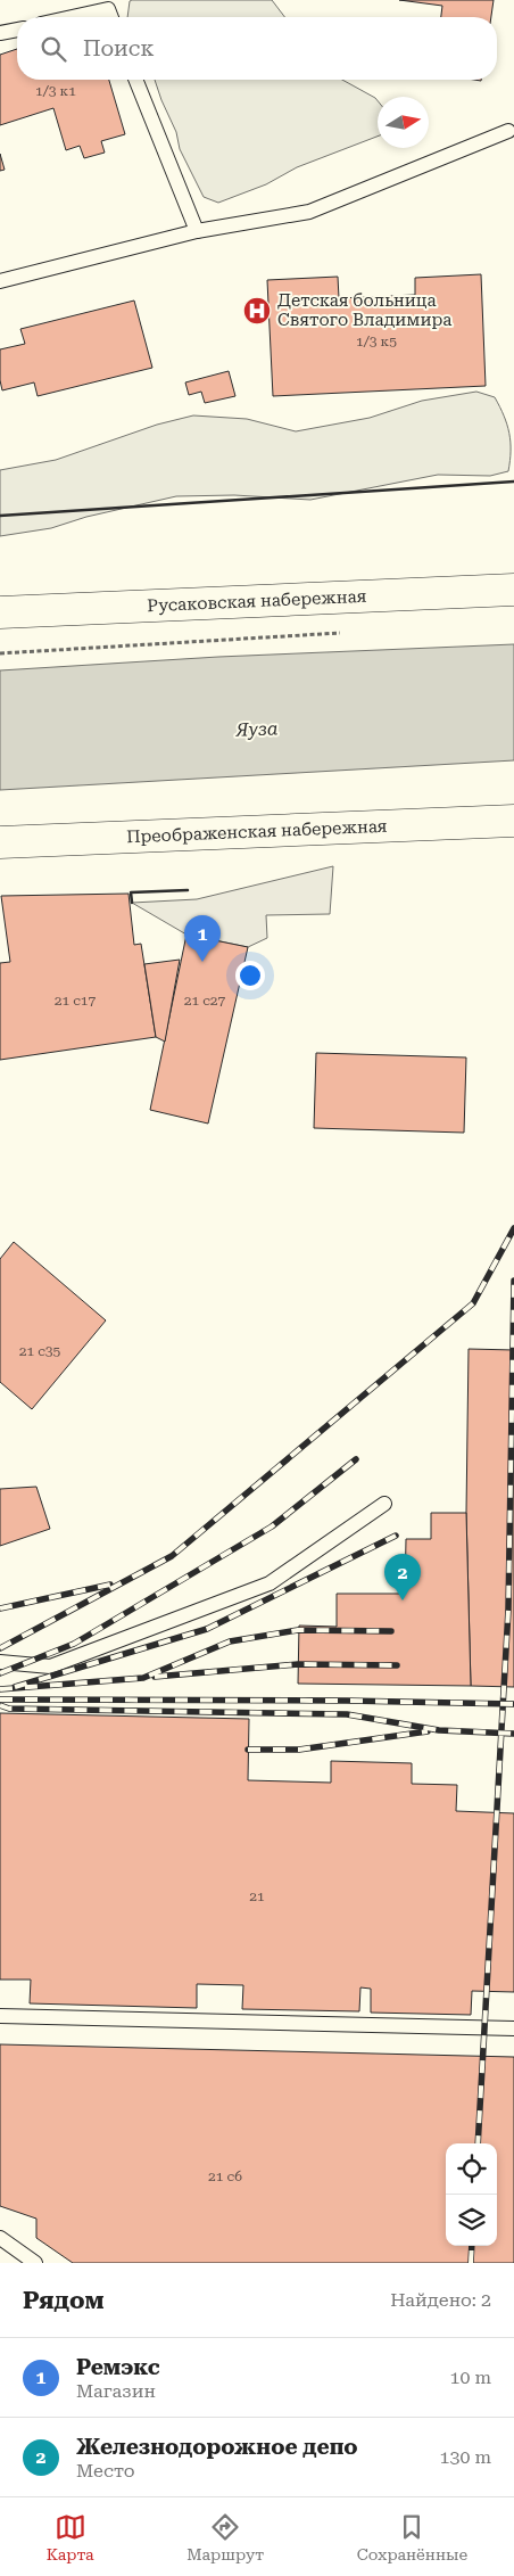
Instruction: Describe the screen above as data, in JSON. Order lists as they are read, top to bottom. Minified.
{"streets":{"main road":["Русаковская набережная","Преображенская набережная"]},"water":["Яуза"],"places":{"hospital":["Детская больница Святого Владимира"]},"house_numbers":["1/3 к1","1/3 к5","21 с17","21 с27","21 с35","21","21 с6"],"north":"right","page":{"search":"Поиск","pins":["1","2"],"heading":["Рядом","Найдено: 2"],"list":[{"mark":"1","name":"Ремэкс","note":"Магазин","value":"10 m"},{"mark":"2","name":"Железнодорожное депо","note":"Место","value":"130 m"}],"nav":["Карта","Маршрут","Сохранённые"]}}
